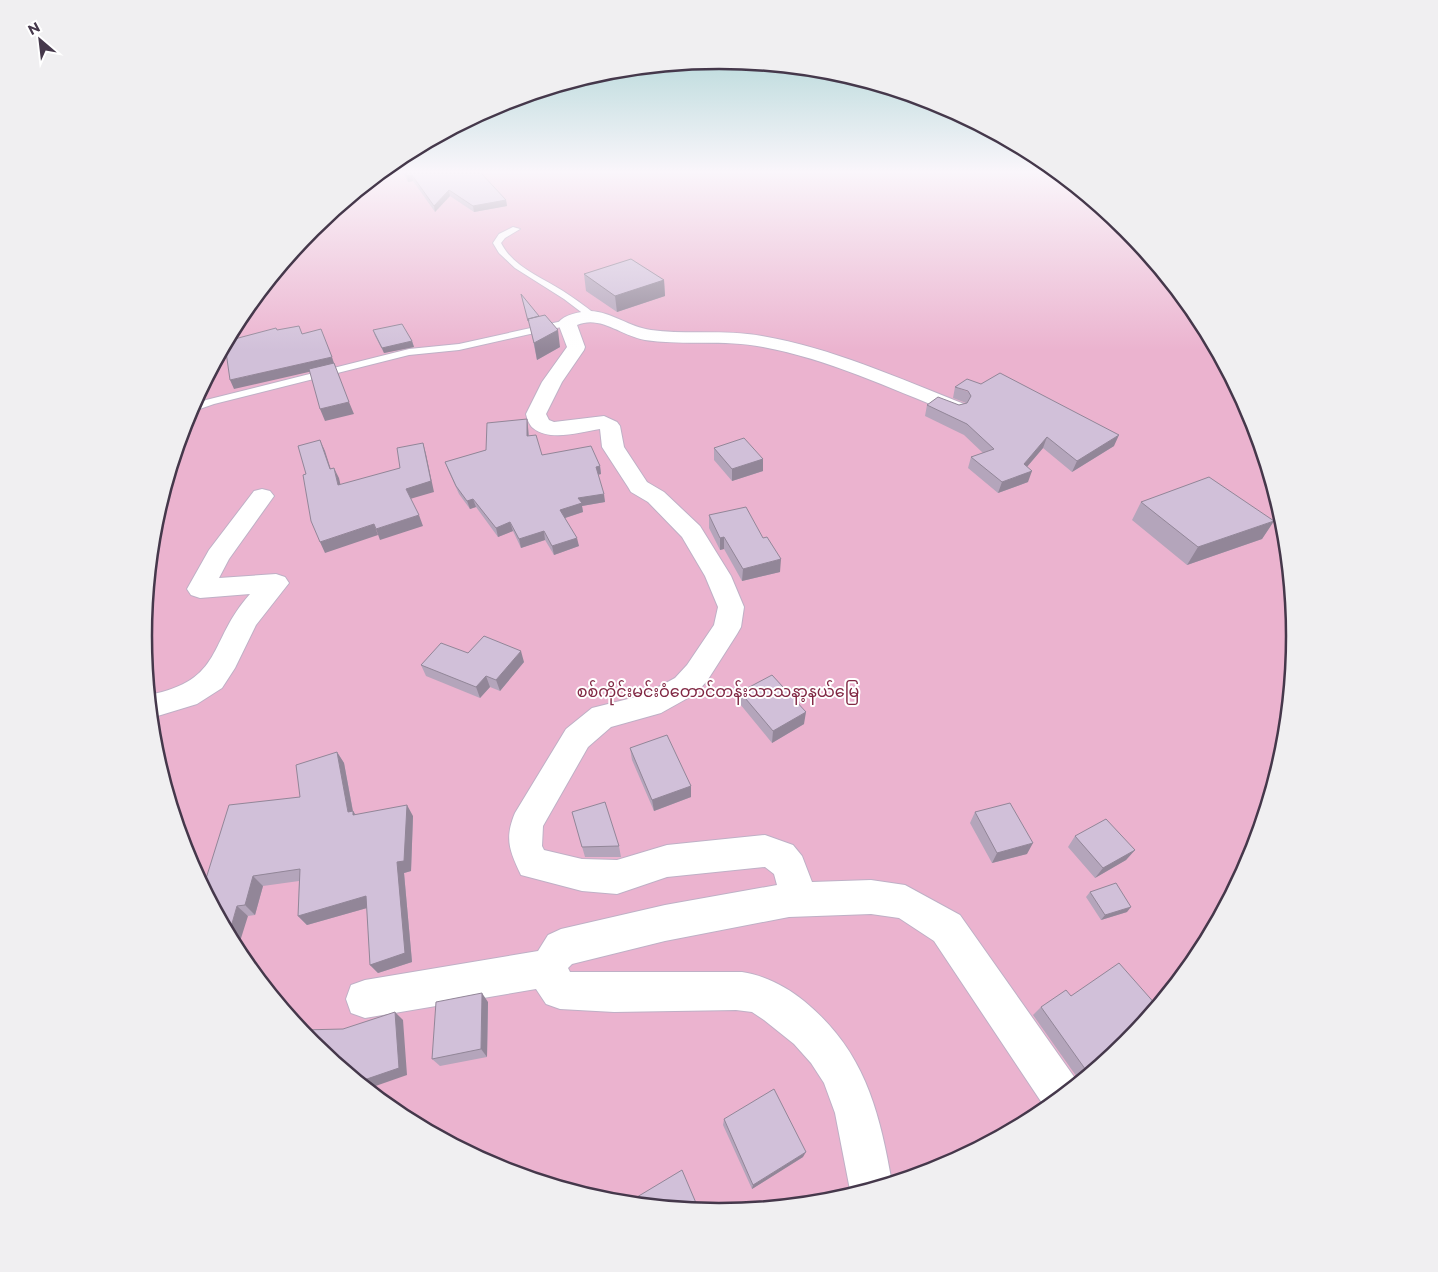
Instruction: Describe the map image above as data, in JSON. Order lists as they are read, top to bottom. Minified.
{"parks":["စစ်ကိုင်းမင်းဝံတောင်တန်းသာသနာ့နယ်မြေ"],"north":"top left"}
